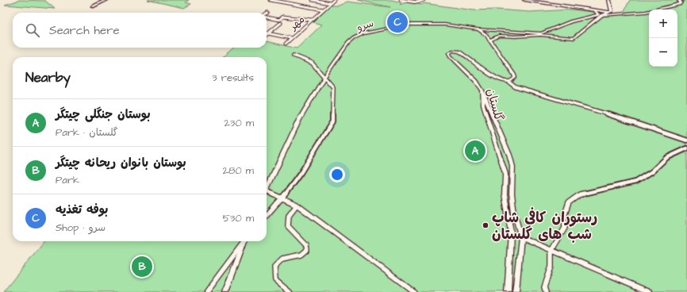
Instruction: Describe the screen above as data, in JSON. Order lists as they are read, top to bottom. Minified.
{"streets":{"street":["مهر","سرو","گلستان"]},"crossings":[["سرو","گلستان"]],"places":["رستوران کافی شاپ شب های گلستان"],"page":{"map_buttons":["+","−"],"pins":["C","A","B"],"search":"Search here","heading":["Nearby","3 results"],"list":[{"mark":"A","name":"بوستان جنگلی چیتگر","note":"Park · گلستان","value":"230 m"},{"mark":"B","name":"بوستان بانوان ریحانه چیتگر","note":"Park","value":"280 m"},{"mark":"C","name":"بوفه تغذیه","note":"Shop · سرو","value":"530 m"}]}}
